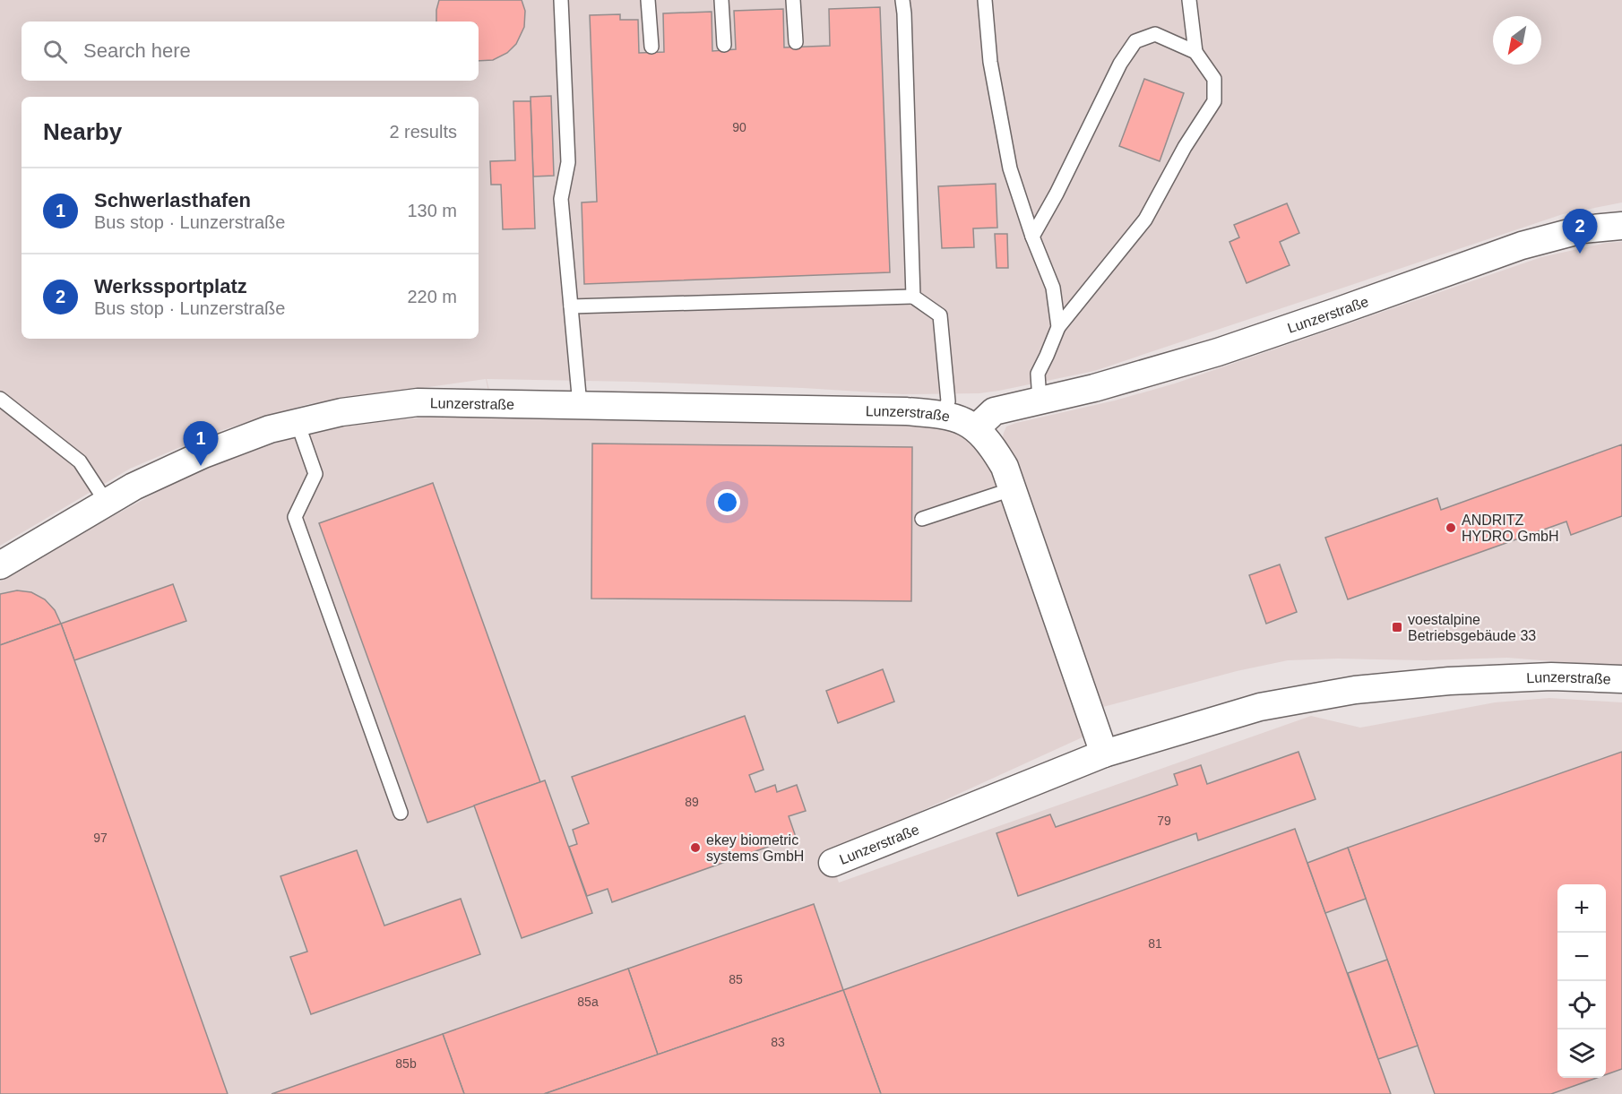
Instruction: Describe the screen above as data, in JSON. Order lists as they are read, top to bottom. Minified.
{"streets":{"street":["Lunzerstraße"]},"places":{"other":["ANDRITZ HYDRO GmbH","ekey biometric systems GmbH"],"transit":["voestalpine Betriebsgebäude 33"]},"house_numbers":["90","89","79","97","81","85","85a","83","85b"],"north":"bottom left","page":{"search":"Search here","heading":["Nearby","2 results"],"list":[{"mark":"1","name":"Schwerlasthafen","note":"Bus stop · Lunzerstraße","value":"130 m"},{"mark":"2","name":"Werkssportplatz","note":"Bus stop · Lunzerstraße","value":"220 m"}],"pins":["2","1"],"map_buttons":["+","−"]}}
